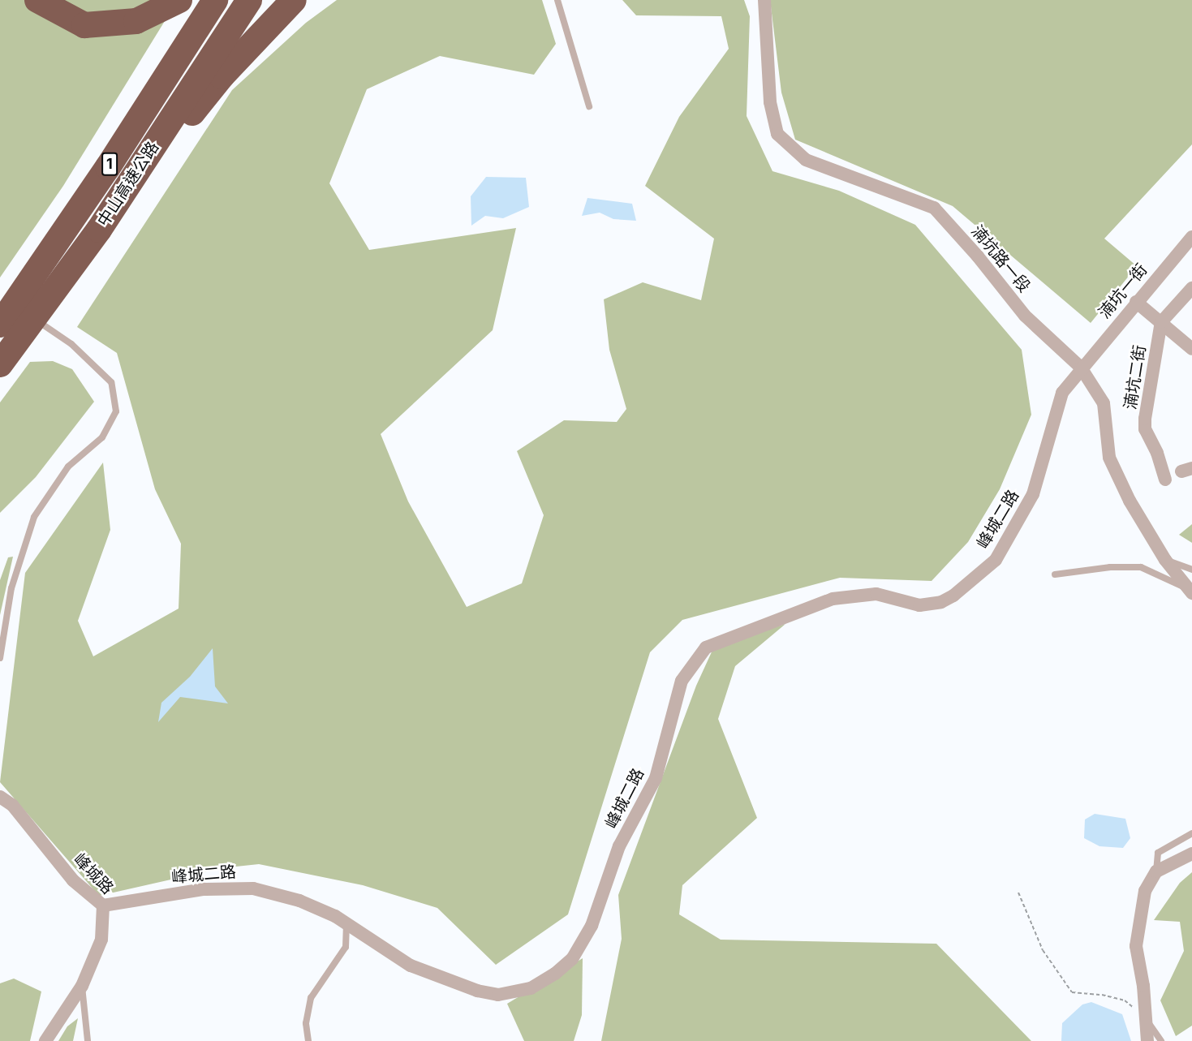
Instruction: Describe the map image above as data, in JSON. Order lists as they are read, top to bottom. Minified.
{"streets":{"highway":["1","中山高速公路"],"street":["湳坑路一段","湳坑一街","湳坑二街","峰城二路","峰城路"]},"crossings":[["湳坑路一段","湳坑一街"],["湳坑路一段","峰城二路"],["湳坑一街","峰城二路"],["峰城二路","峰城路"]]}
